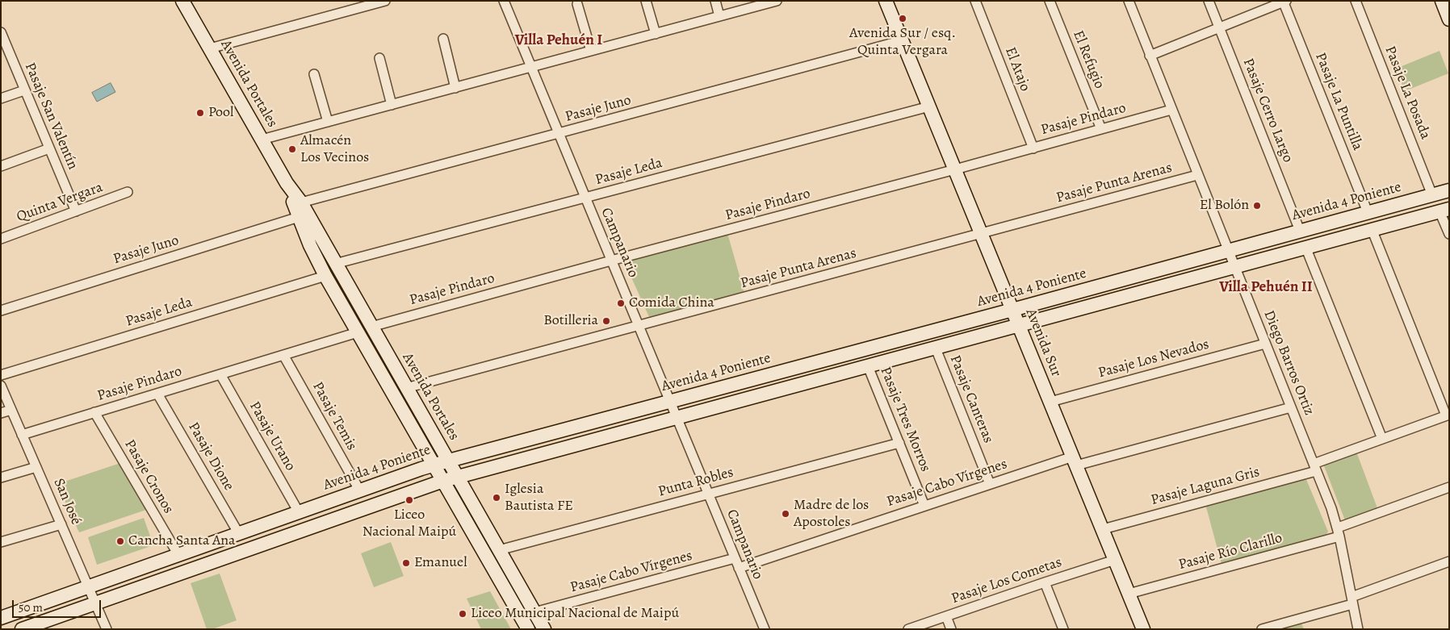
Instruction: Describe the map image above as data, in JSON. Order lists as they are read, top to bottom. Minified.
{"streets":{"street":["El Refugio","El Atajo","Avenida Portales","Pasaje La Posada","Pasaje La Puntilla","Pasaje Juno","Pasaje Cerro Largo","Pasaje San Valentín","Pasaje Pindaro","Pasaje Leda","Pasaje Punta Arenas","Avenida 4 Poniente","Quinta Vergara","Campanario","Avenida Sur","Pasaje Los Nevados","Diego Barros Ortiz","Pasaje Canteras","Pasaje Temis","Pasaje Tres Morros","Pasaje Urano","Pasaje Dione","Pasaje Cronos","Punta Robles","Pasaje Cabo Vírgenes","Pasaje Laguna Gris","San José","Pasaje Río Clarillo","Pasaje Los Cometas"]},"crossings":[["El Refugio","Pasaje Pindaro"],["El Atajo","Pasaje Pindaro"],["Avenida Portales","Pasaje Juno"],["Avenida Portales","Pasaje Pindaro"],["Avenida Portales","Pasaje Leda"],["Avenida Portales","Pasaje Punta Arenas"],["Avenida Portales","Avenida 4 Poniente"],["Avenida Portales","Punta Robles"],["Avenida Portales","Pasaje Cabo Vírgenes"],["Pasaje La Posada","Avenida 4 Poniente"],["Pasaje La Puntilla","Avenida 4 Poniente"],["Pasaje Juno","Campanario"],["Pasaje Juno","Avenida Sur"],["Pasaje Cerro Largo","Avenida 4 Poniente"],["Pasaje San Valentín","Quinta Vergara"],["Pasaje Pindaro","Campanario"],["Pasaje Pindaro","Avenida Sur"],["Pasaje Pindaro","Diego Barros Ortiz"],["Pasaje Pindaro","Pasaje Temis"],["Pasaje Pindaro","Pasaje Urano"],["Pasaje Pindaro","Pasaje Dione"],["Pasaje Pindaro","Pasaje Cronos"],["Pasaje Pindaro","San José"],["Pasaje Leda","Campanario"],["Pasaje Leda","Avenida Sur"],["Pasaje Punta Arenas","Campanario"],["Pasaje Punta Arenas","Avenida Sur"],["Pasaje Punta Arenas","Diego Barros Ortiz"],["Avenida 4 Poniente","Campanario"],["Avenida 4 Poniente","Avenida Sur"],["Avenida 4 Poniente","Diego Barros Ortiz"],["Avenida 4 Poniente","Pasaje Temis"],["Avenida 4 Poniente","Pasaje Urano"],["Avenida 4 Poniente","Pasaje Dione"],["Avenida 4 Poniente","Pasaje Cronos"],["Avenida 4 Poniente","San José"],["Campanario","Punta Robles"],["Campanario","Pasaje Cabo Vírgenes"],["Avenida Sur","Pasaje Los Nevados"],["Avenida Sur","Pasaje Cabo Vírgenes"],["Avenida Sur","Pasaje Laguna Gris"],["Avenida Sur","Pasaje Río Clarillo"],["Avenida Sur","Pasaje Los Cometas"],["Pasaje Los Nevados","Diego Barros Ortiz"],["Diego Barros Ortiz","Pasaje Cabo Vírgenes"],["Diego Barros Ortiz","Pasaje Laguna Gris"],["Diego Barros Ortiz","Pasaje Río Clarillo"],["Pasaje Canteras","Pasaje Cabo Vírgenes"],["Pasaje Tres Morros","Punta Robles"],["Pasaje Tres Morros","Pasaje Cabo Vírgenes"]],"districts":["Villa Pehuén I","Villa Pehuén II"],"places":["Avenida Sur / esq. Quinta Vergara","Pool","Almacén Los Vecinos","El Bolón","Comida China","Botilleria","Iglesia Bautista FE","Liceo Nacional Maipú","Madre de los Apostoles","Cancha Santa Ana","Emanuel","Liceo Municipal Nacional de Maipú"],"scale_bar":"50 m"}
